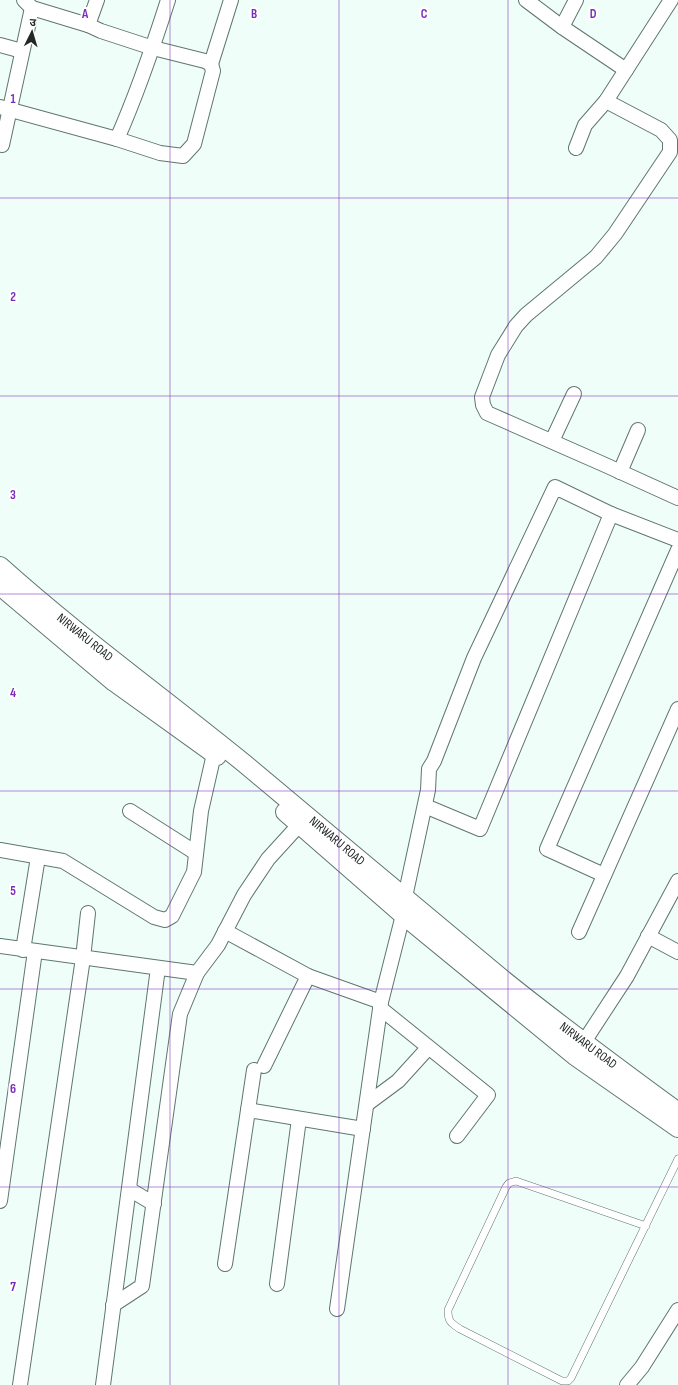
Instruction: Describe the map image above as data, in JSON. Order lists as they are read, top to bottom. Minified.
{"streets":{"street":["NIRWARU ROAD"]},"north":"top","grid":{"columns":["A","B","C","D"],"rows":["1","2","3","4","5","6","7"]}}
